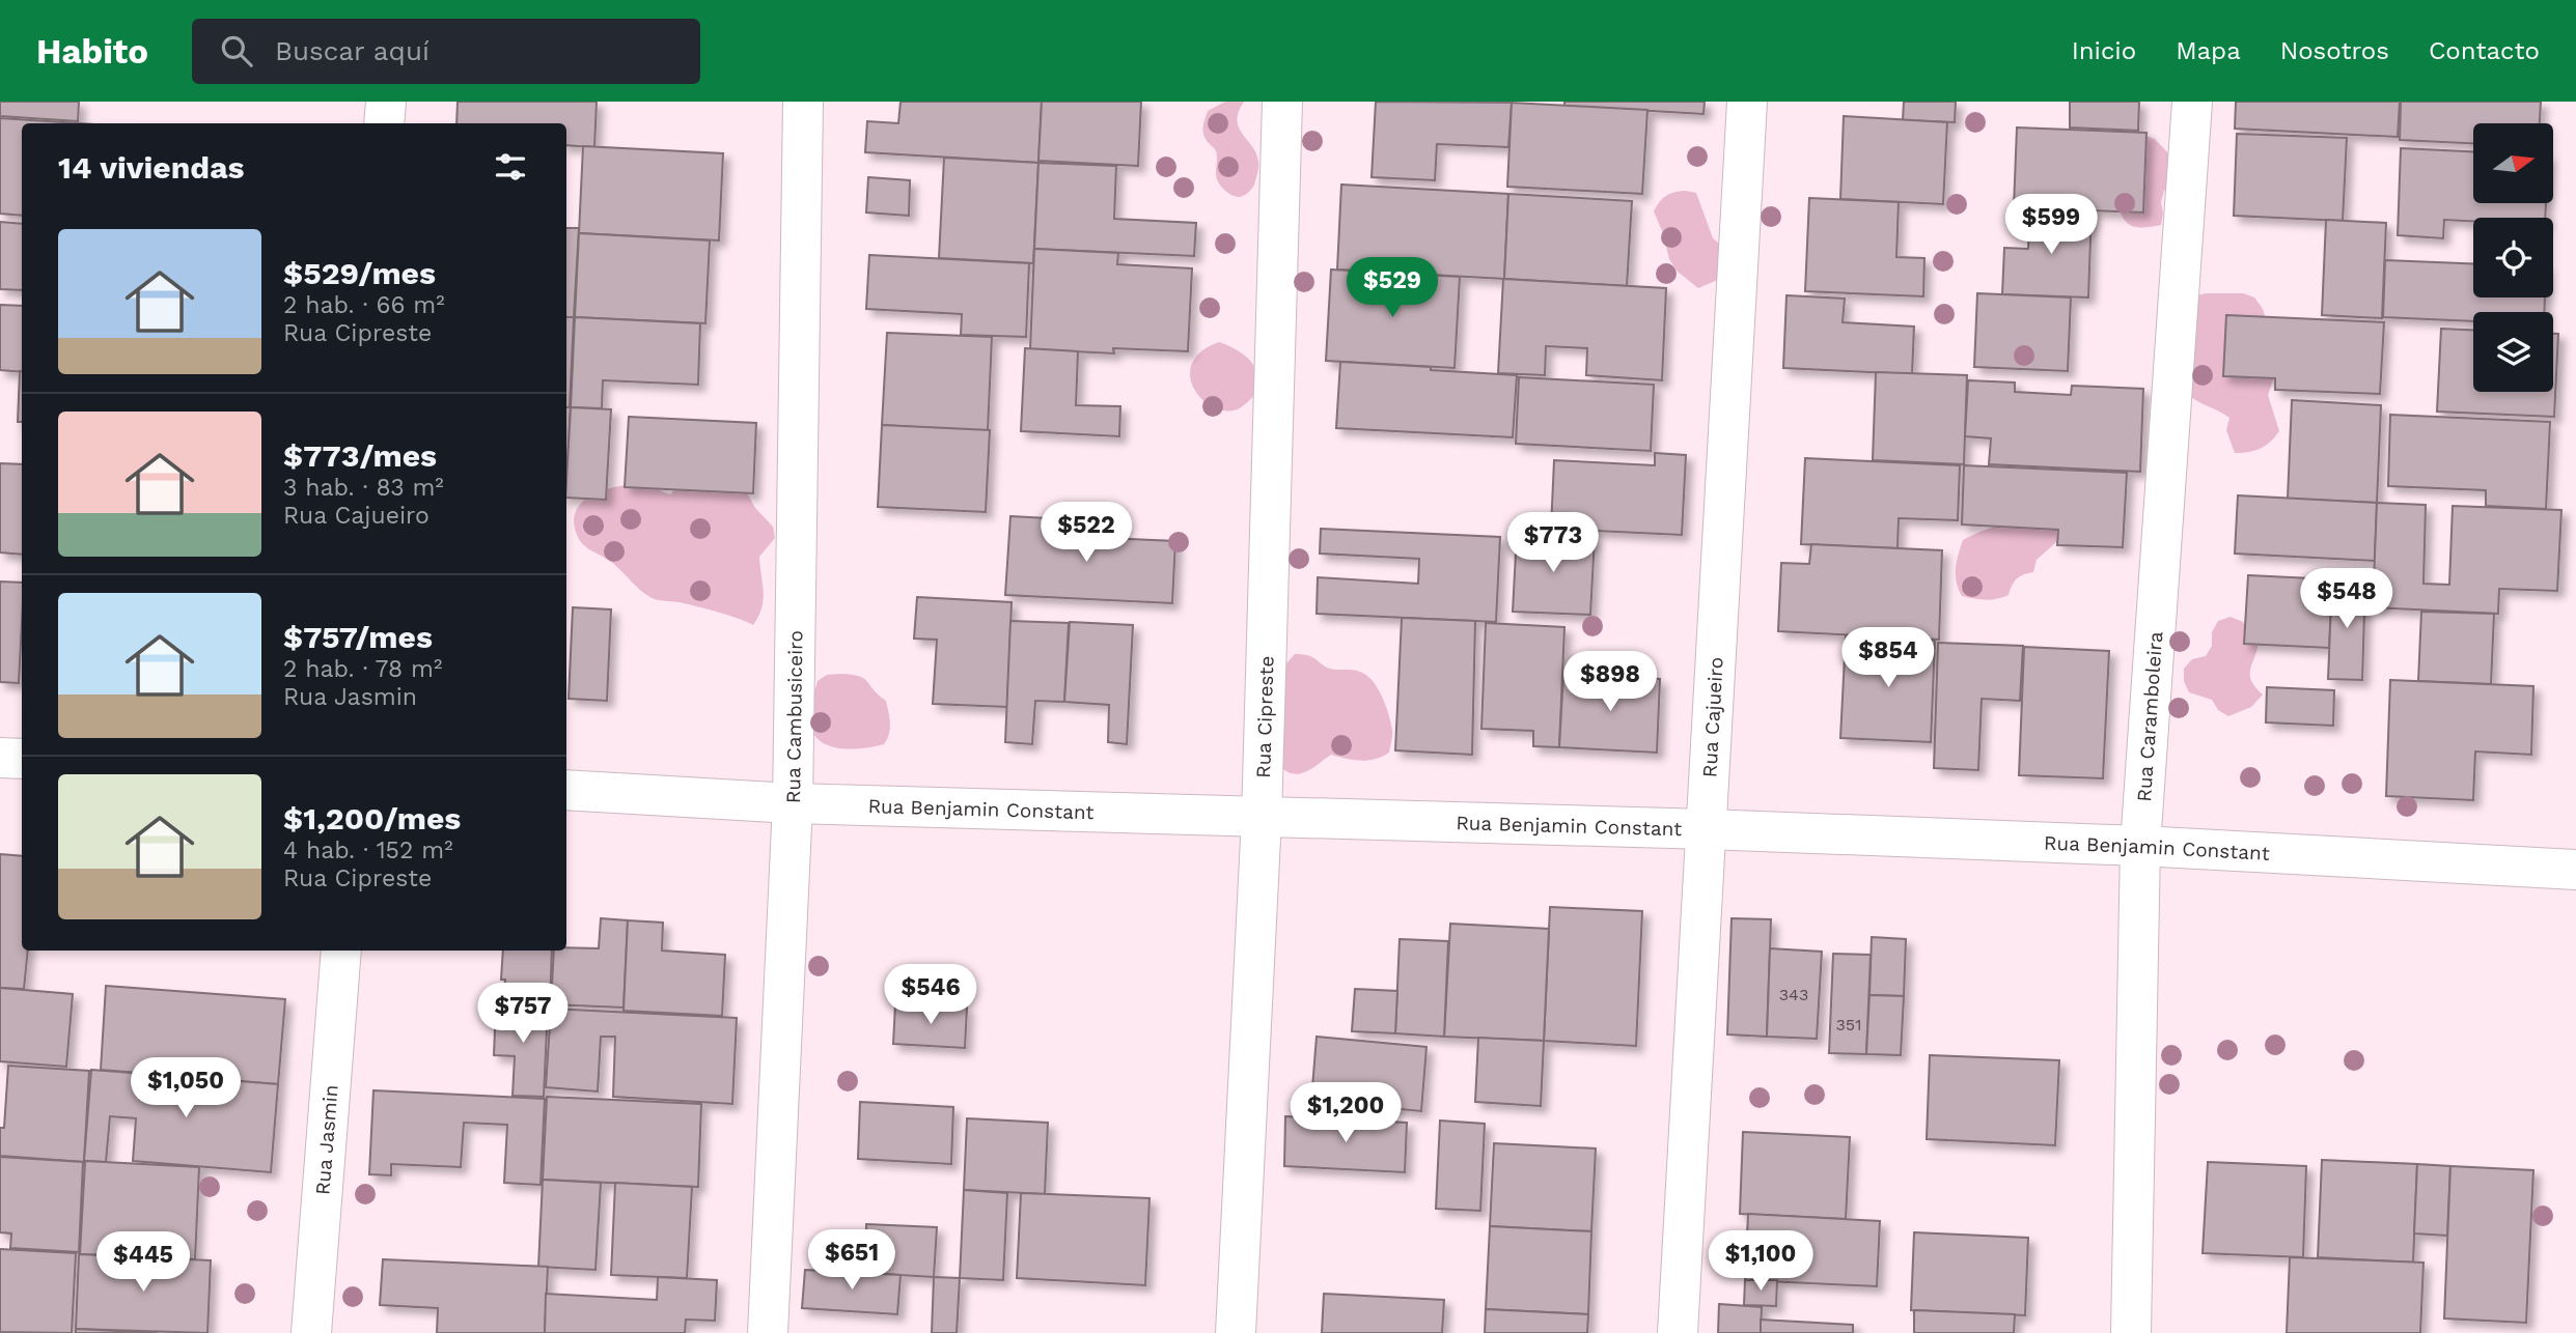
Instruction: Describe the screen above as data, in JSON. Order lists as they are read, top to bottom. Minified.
{"streets":{"street":["Rua Caramboleira","Rua Cambusiceiro","Rua Cipreste","Rua Cajueiro","Rua Benjamin Constant","Rua Jasmin"]},"crossings":[["Rua Caramboleira","Rua Benjamin Constant"],["Rua Cambusiceiro","Rua Benjamin Constant"],["Rua Cipreste","Rua Benjamin Constant"],["Rua Cajueiro","Rua Benjamin Constant"]],"house_numbers":["343","351"],"north":"right","page":{"header":"Habito","search":"Buscar aquí","nav":["Inicio","Mapa","Nosotros","Contacto"],"heading":"14 viviendas","price":["$599","$529","$522","$773","$548","$854","$898","$546","$757","$1,050","$1,200","$651","$1,100","$445"],"list":[{"name":"$529/mes","note":"2 hab. · 66 m² · Rua Cipreste"},{"name":"$773/mes","note":"3 hab. · 83 m² · Rua Cajueiro"},{"name":"$757/mes","note":"2 hab. · 78 m² · Rua Jasmin"},{"name":"$1,200/mes","note":"4 hab. · 152 m² · Rua Cipreste"}]}}
